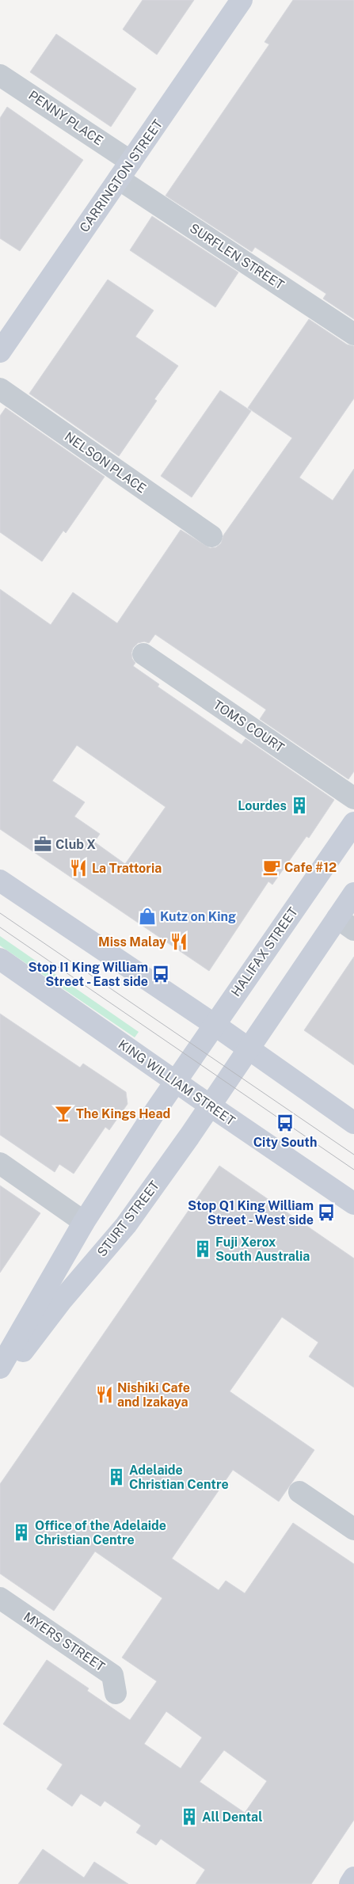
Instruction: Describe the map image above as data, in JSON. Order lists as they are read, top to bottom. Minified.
{"streets":{"street":["PENNY PLACE","CARRINGTON STREET","SURFLEN STREET","NELSON PLACE","TOMS COURT","HALIFAX STREET","KING WILLIAM STREET","STURT STREET","MYERS STREET"]},"crossings":[["PENNY PLACE","CARRINGTON STREET"],["CARRINGTON STREET","SURFLEN STREET"],["HALIFAX STREET","KING WILLIAM STREET"],["KING WILLIAM STREET","STURT STREET"]],"places":{"building":["Lourdes","Fuji Xerox South Australia","Adelaide Christian Centre","Office of the Adelaide Christian Centre","All Dental"],"office":["Club X"],"cafe":["Cafe #12"],"restaurant":["La Trattoria","Miss Malay","Nishiki Cafe and Izakaya"],"shop":["Kutz on King"],"bus stop":["Stop I1 King William Street - East side","City South","Stop Q1 King William Street - West side"],"bar":["The Kings Head"]}}
